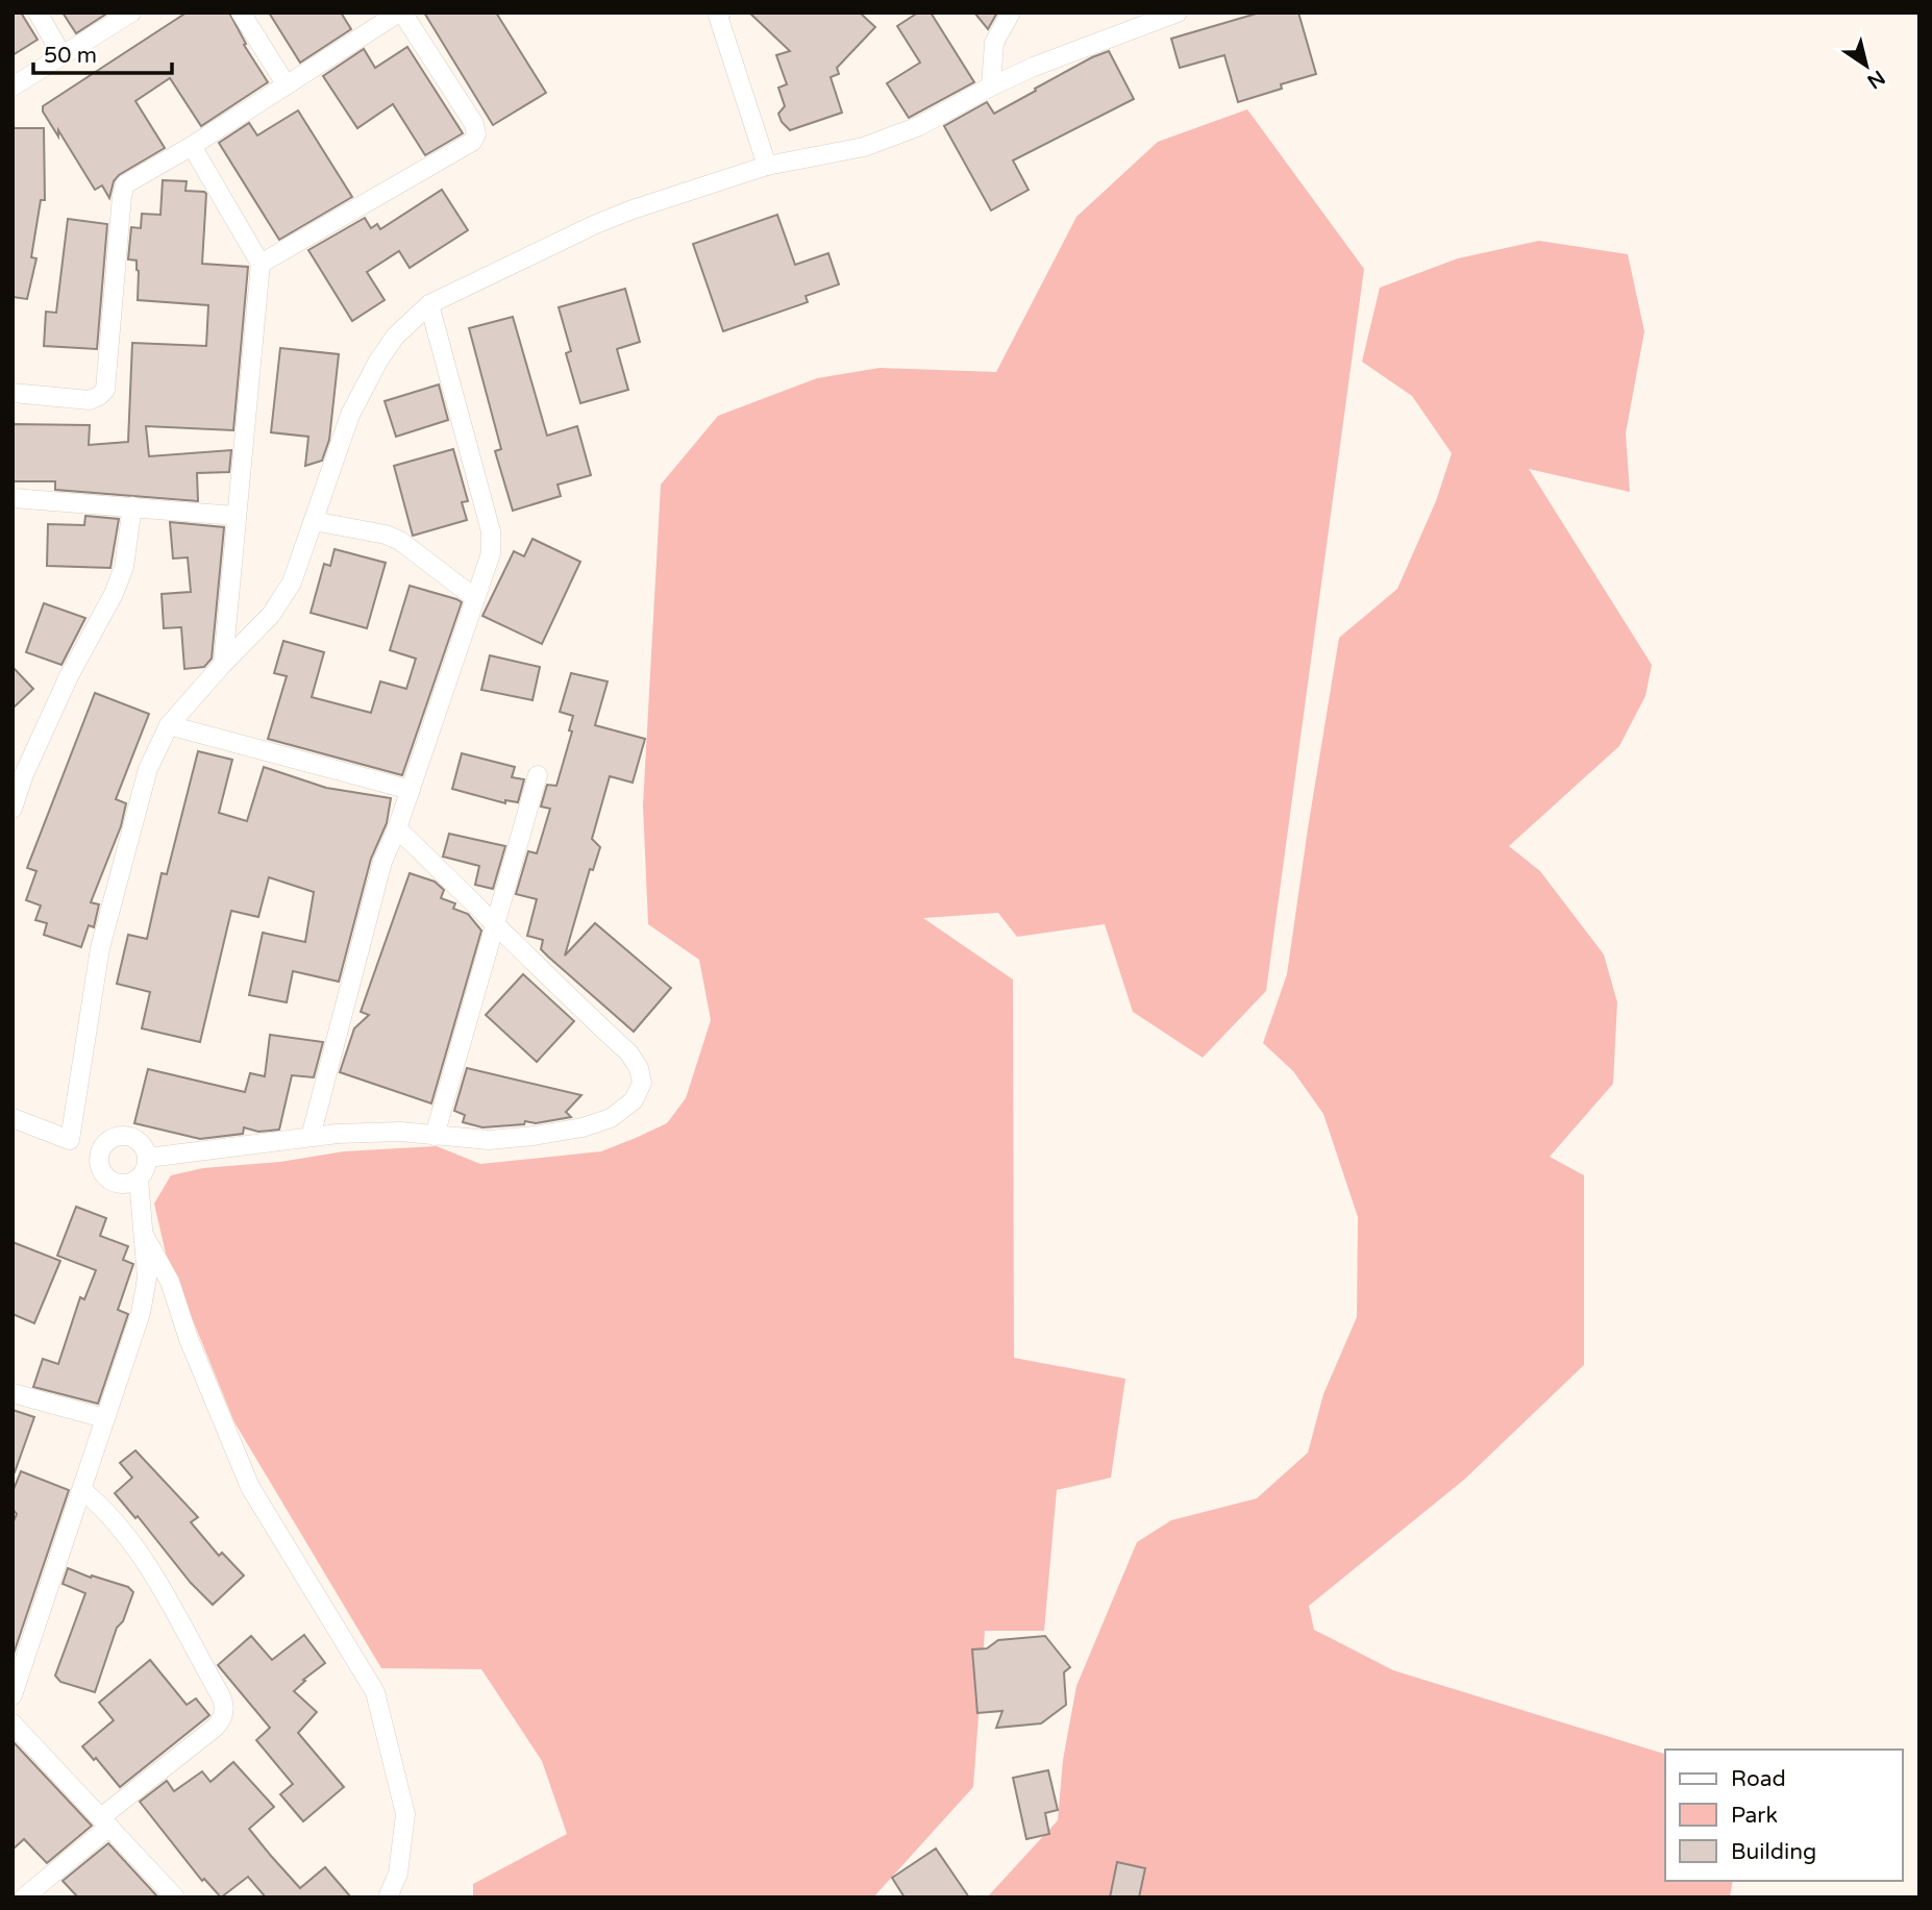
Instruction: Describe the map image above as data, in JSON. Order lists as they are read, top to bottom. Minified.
{"legend":["Road","Park","Building"],"scale_bar":"50 m","north":"bottom right"}
